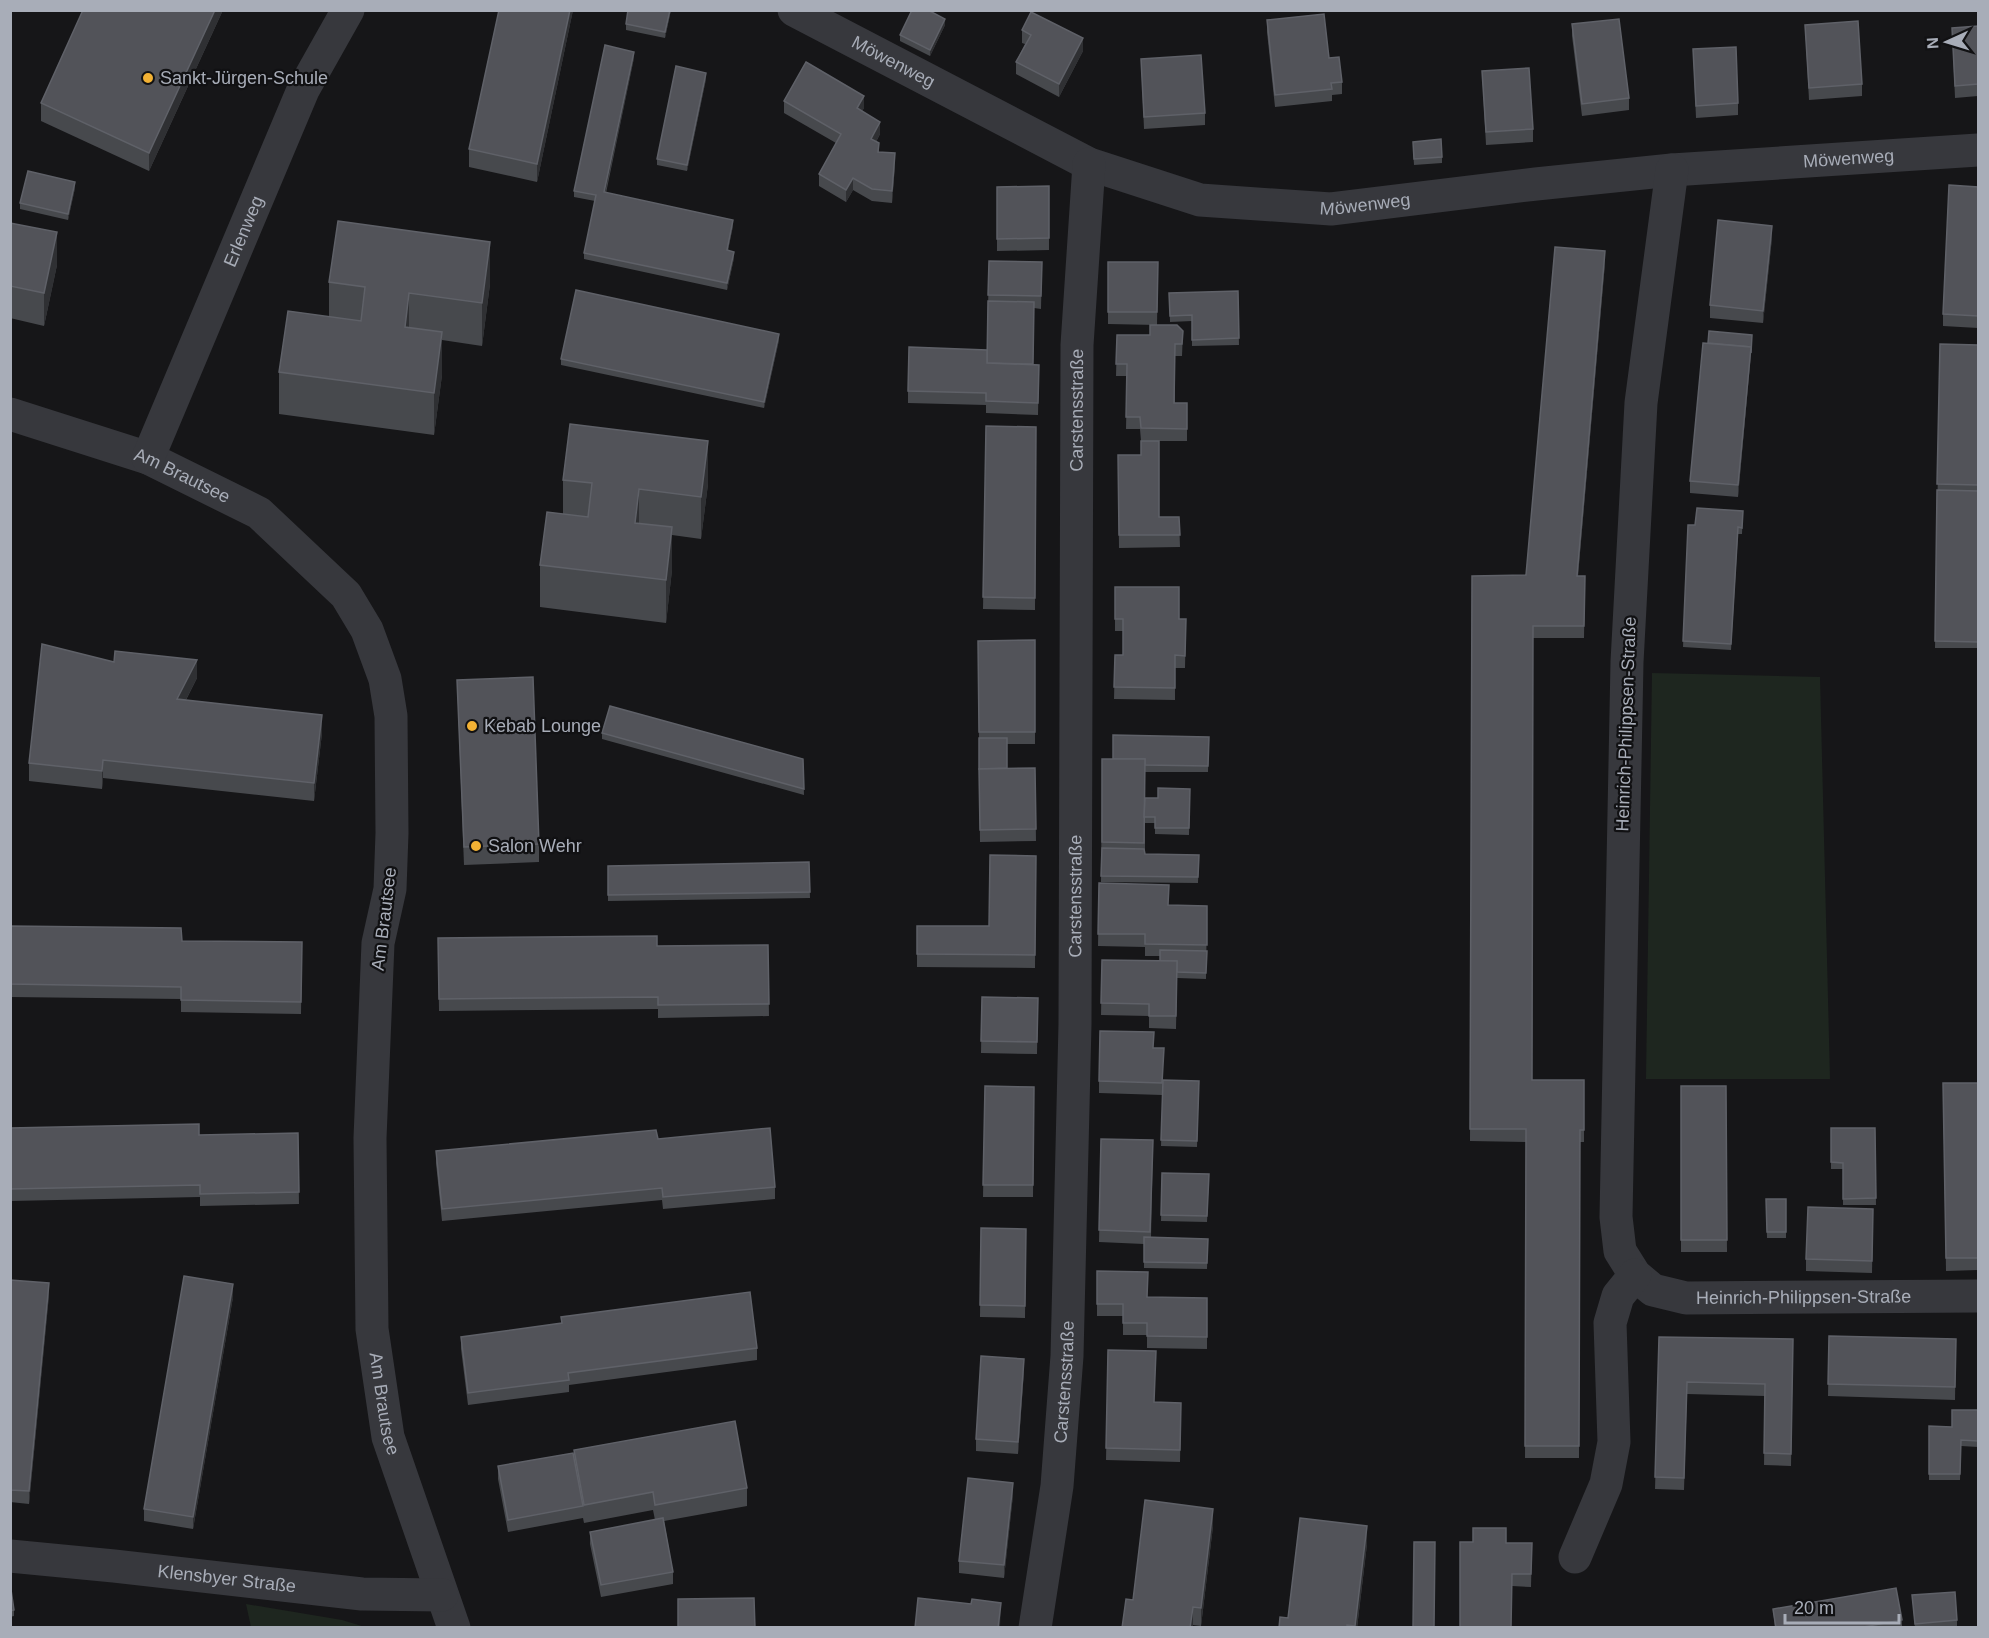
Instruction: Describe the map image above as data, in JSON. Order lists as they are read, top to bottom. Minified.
{"streets":{"street":["Möwenweg","Erlenweg","Carstensstraße","Am Brautsee","Heinrich-Philippsen-Straße","Klensbyer Straße"]},"crossings":[["Möwenweg","Carstensstraße"],["Möwenweg","Heinrich-Philippsen-Straße"],["Erlenweg","Am Brautsee"],["Am Brautsee","Klensbyer Straße"]],"places":["Sankt-Jürgen-Schule","Kebab Lounge","Salon Wehr"],"scale_bar":"20 m","north":"left"}
